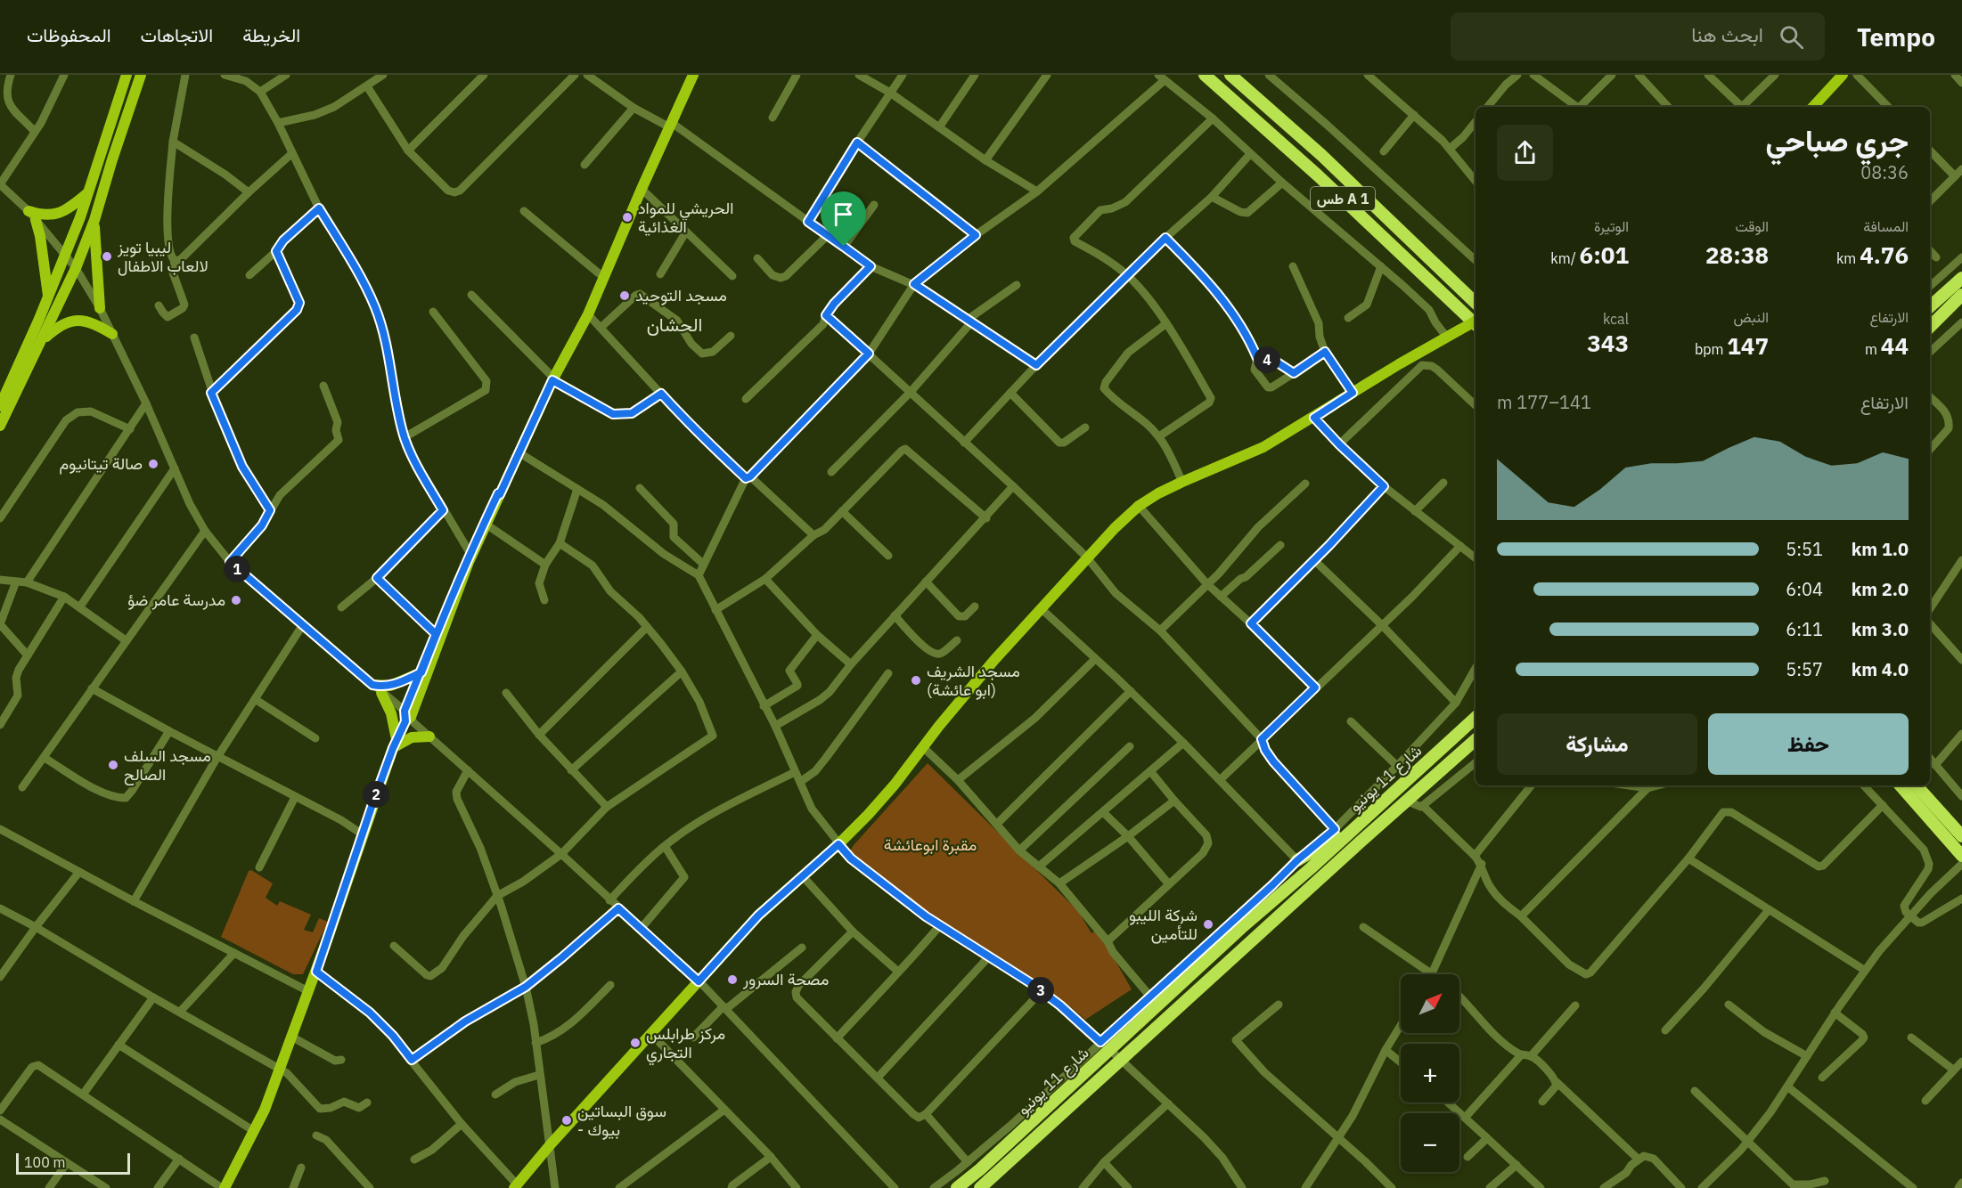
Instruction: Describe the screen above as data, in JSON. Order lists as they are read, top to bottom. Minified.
{"streets":{"highway":["طس A 1","شارع 11 يونيو"]},"districts":["الحشان"],"parks":["مقبرة ابوعائشة"],"places":["الحريشي للمواد الغذائية","ليبيا تويز لالعاب الاطفال","مسجد التوحيد","صالة تيتانيوم","مدرسة عامر ضؤ","مسجد الشريف (ابو عائشة)","مسجد السلف الصالح","شركة الليبو للتأمين","مصحة السرور","مركز طرابلس التجاري","سوق البساتين - بيوك"],"scale_bar":"100 m","north":"top right","page":{"header":"Tempo","search":"ابحث هنا","nav":["الخريطة","الاتجاهات","المحفوظات"],"heading":["جري صباحي","08:36"],"stats":[["المسافة","4.76 km"],["الوقت","28:38"],["الوتيرة","6:01 /km"],["الارتفاع","44 m"],["النبض","147 bpm"],["kcal","343"]],"pins":["4","1","2","3"],"chart":["الارتفاع","141–177 m"],"list":[{"name":"1.0 km","note":"5:51"},{"name":"2.0 km","note":"6:04"},{"name":"3.0 km","note":"6:11"},{"name":"4.0 km","note":"5:57"}],"buttons":["حفظ","مشاركة"],"map_buttons":["+","−"],"scale":"100 m"}}
